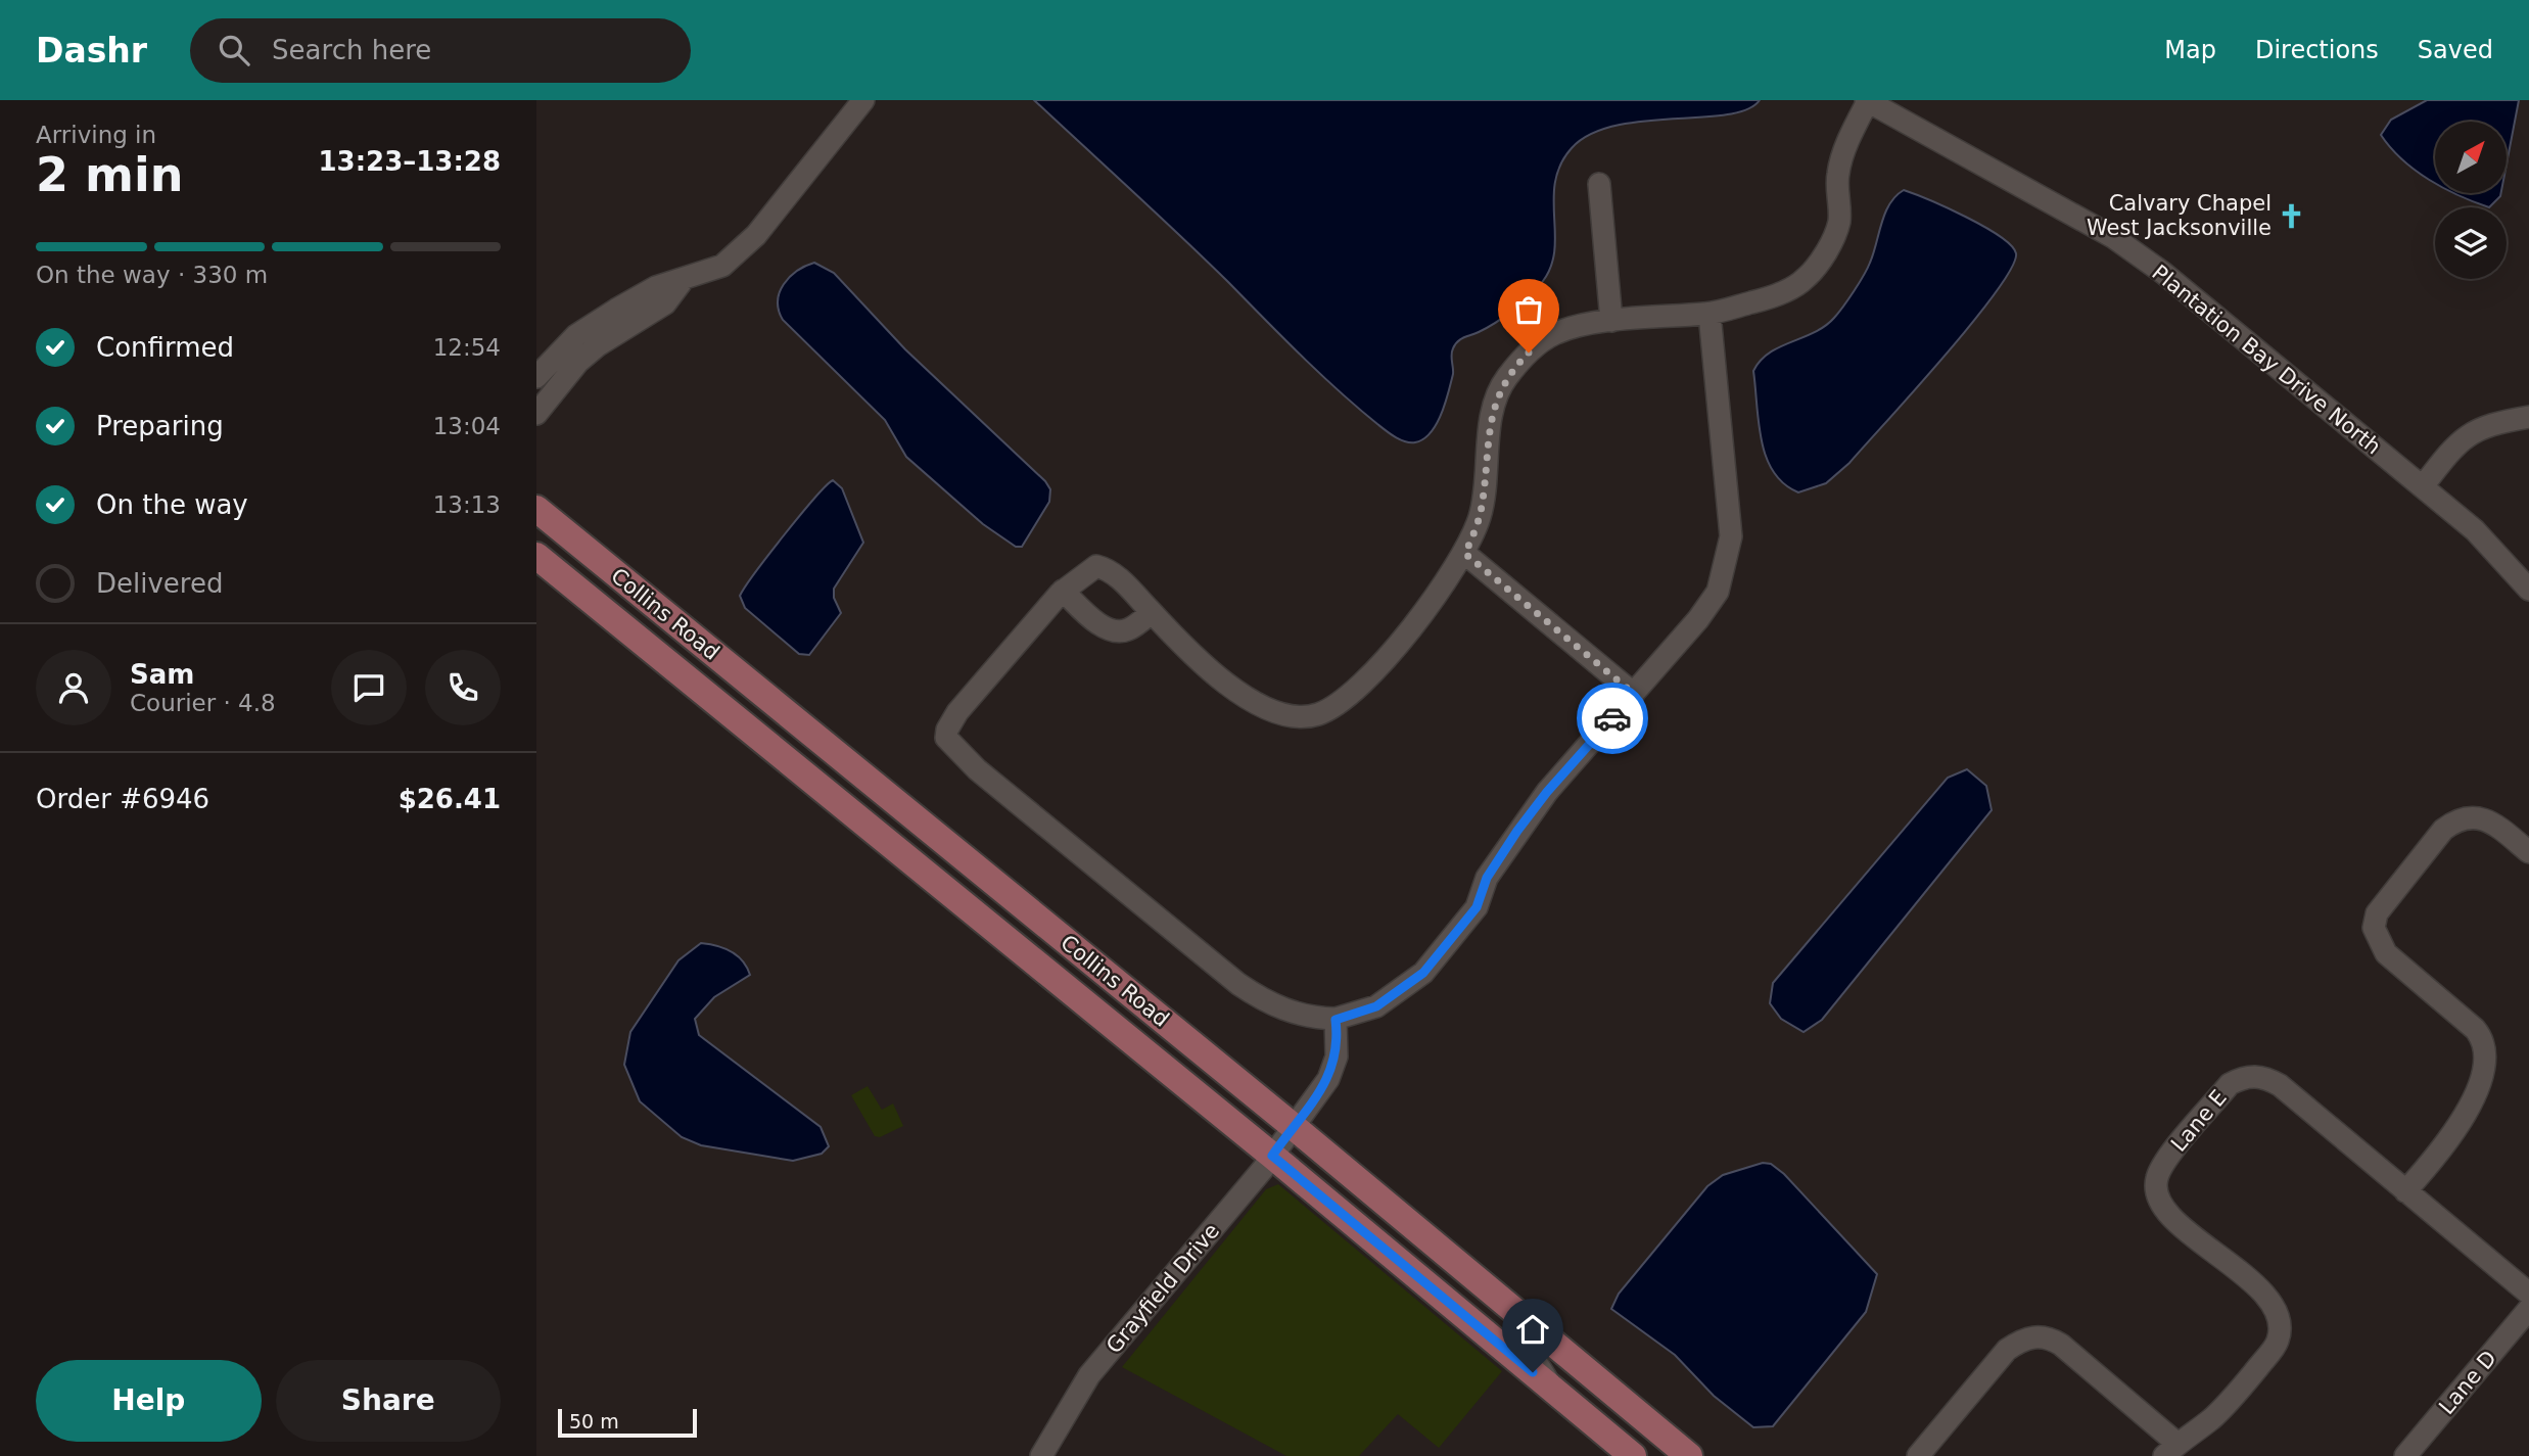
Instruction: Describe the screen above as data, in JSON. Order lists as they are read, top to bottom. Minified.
{"streets":{"main road":["Collins Road"],"street":["Plantation Bay Drive North","Lane E","Grayfield Drive","Lane D"]},"crossings":[["Collins Road","Grayfield Drive"]],"places":{"church":["Calvary Chapel West Jacksonville"]},"scale_bar":"50 m","north":"top right","page":{"header":"Dashr","search":"Search here","nav":["Map","Directions","Saved"],"heading":["2 min","Arriving in","13:23–13:28"],"panel":["Sam","Courier · 4.8","Order #6946","$26.41"],"bar":"On the way · 330 m","list":[["Confirmed","12:54"],["Preparing","13:04"],["On the way","13:13"],"Delivered"],"buttons":["Help","Share"],"scale":"50 m"}}
